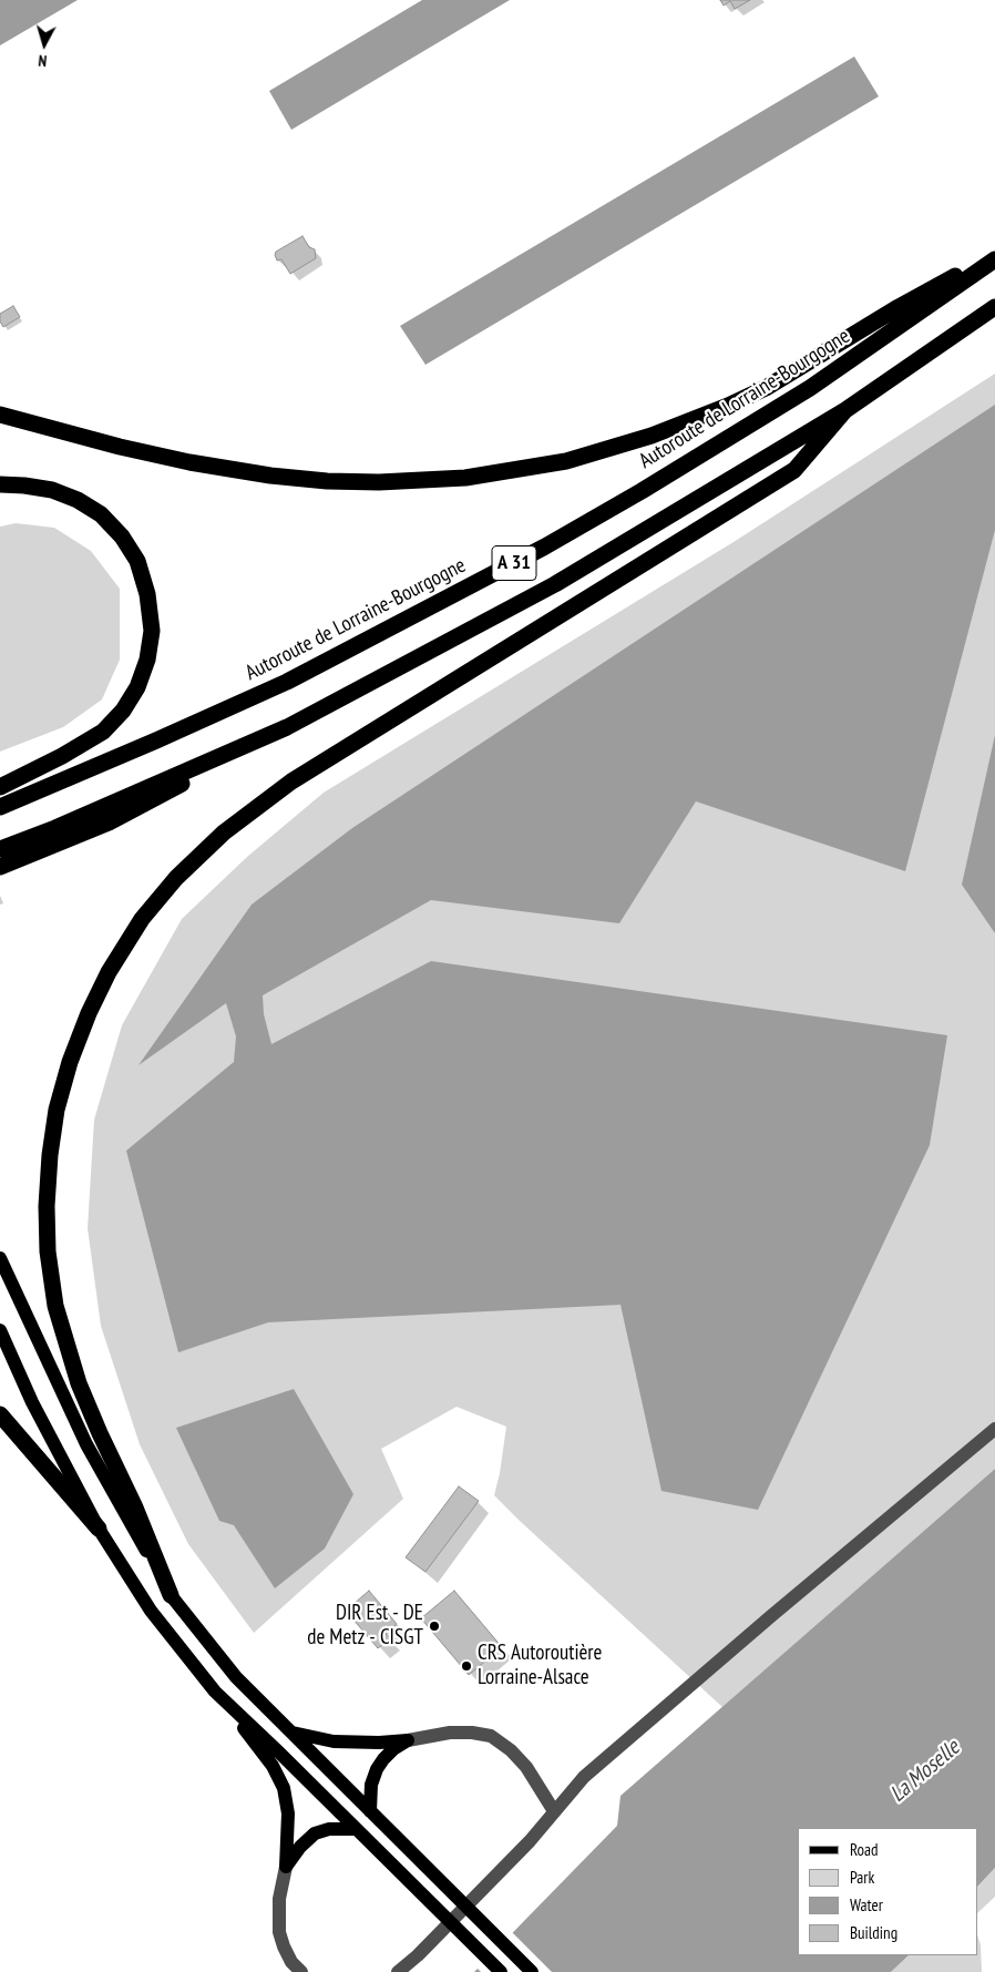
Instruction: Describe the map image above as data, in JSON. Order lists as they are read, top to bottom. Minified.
{"streets":{"highway":["Autoroute de Lorraine-Bourgogne","A 31"]},"water":["La Moselle"],"places":["DIR Est - DE de Metz - CISGT","CRS Autoroutière Lorraine-Alsace"],"legend":["Road","Park","Water","Building"],"north":"bottom"}
